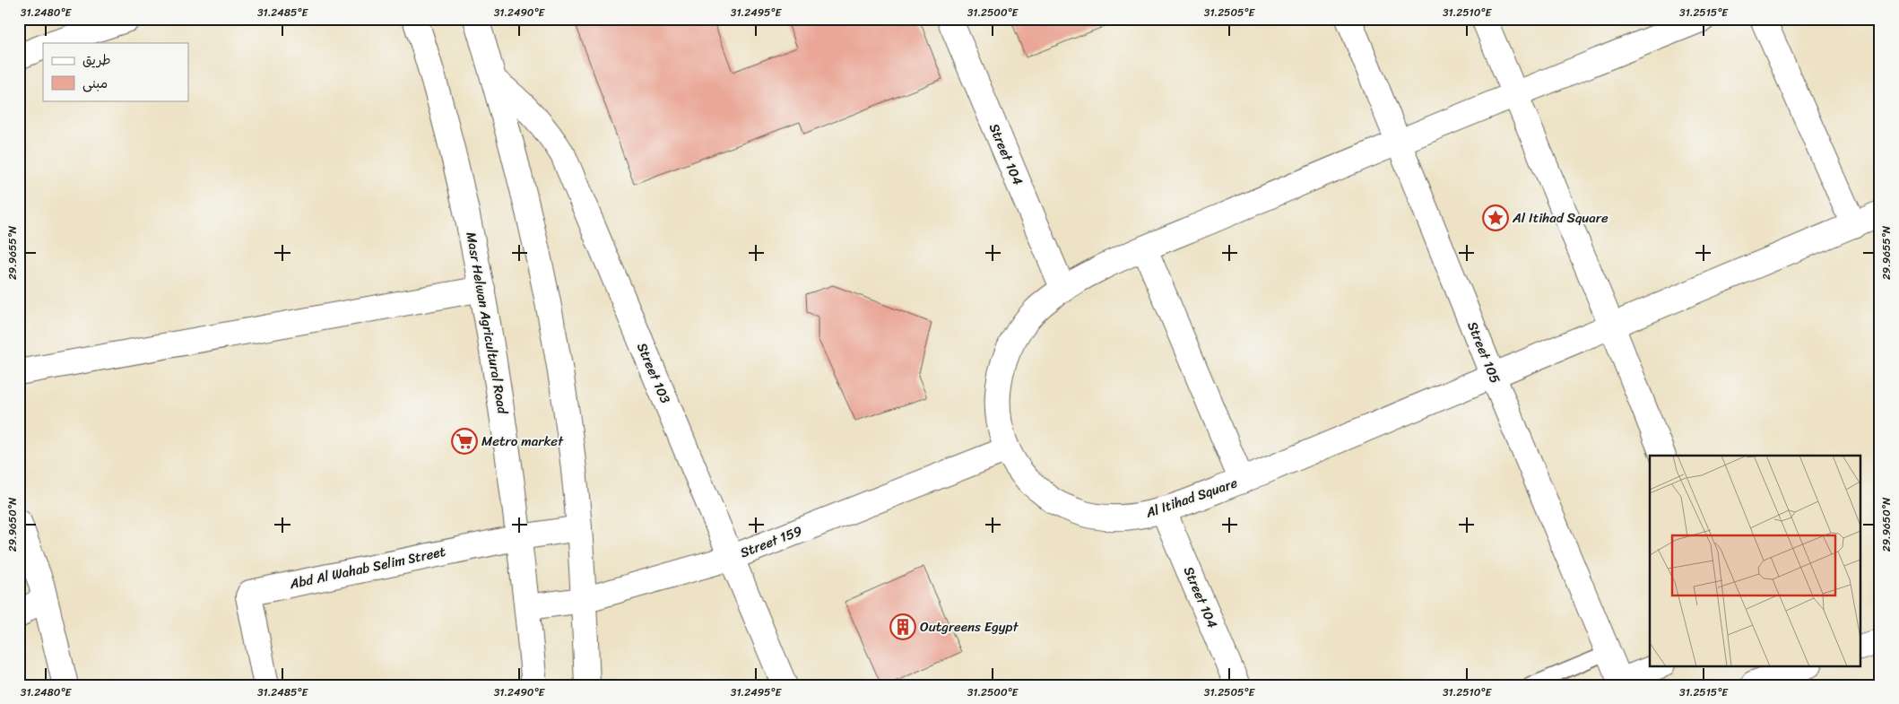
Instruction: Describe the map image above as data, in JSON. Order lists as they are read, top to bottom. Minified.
{"streets":{"street":["Street 104","Masr Helwan Agricultural Road","Street 105","Street 103","Al Itihad Square","Street 159","Abd Al Wahab Selim Street"]},"crossings":[["Street 104","Al Itihad Square"],["Masr Helwan Agricultural Road","Street 159"],["Masr Helwan Agricultural Road","Abd Al Wahab Selim Street"],["Street 105","Al Itihad Square"],["Street 103","Street 159"],["Al Itihad Square","Street 159"]],"places":{"place":["Al Itihad Square"],"supermarket":["Metro market"],"building":["Outgreens Egypt"]},"legend":["طريق","مبنى"],"coordinates":["31.2480°E","31.2485°E","31.2490°E","31.2495°E","31.2500°E","31.2505°E","31.2510°E","31.2515°E","29.9655°N","29.9650°N"]}
